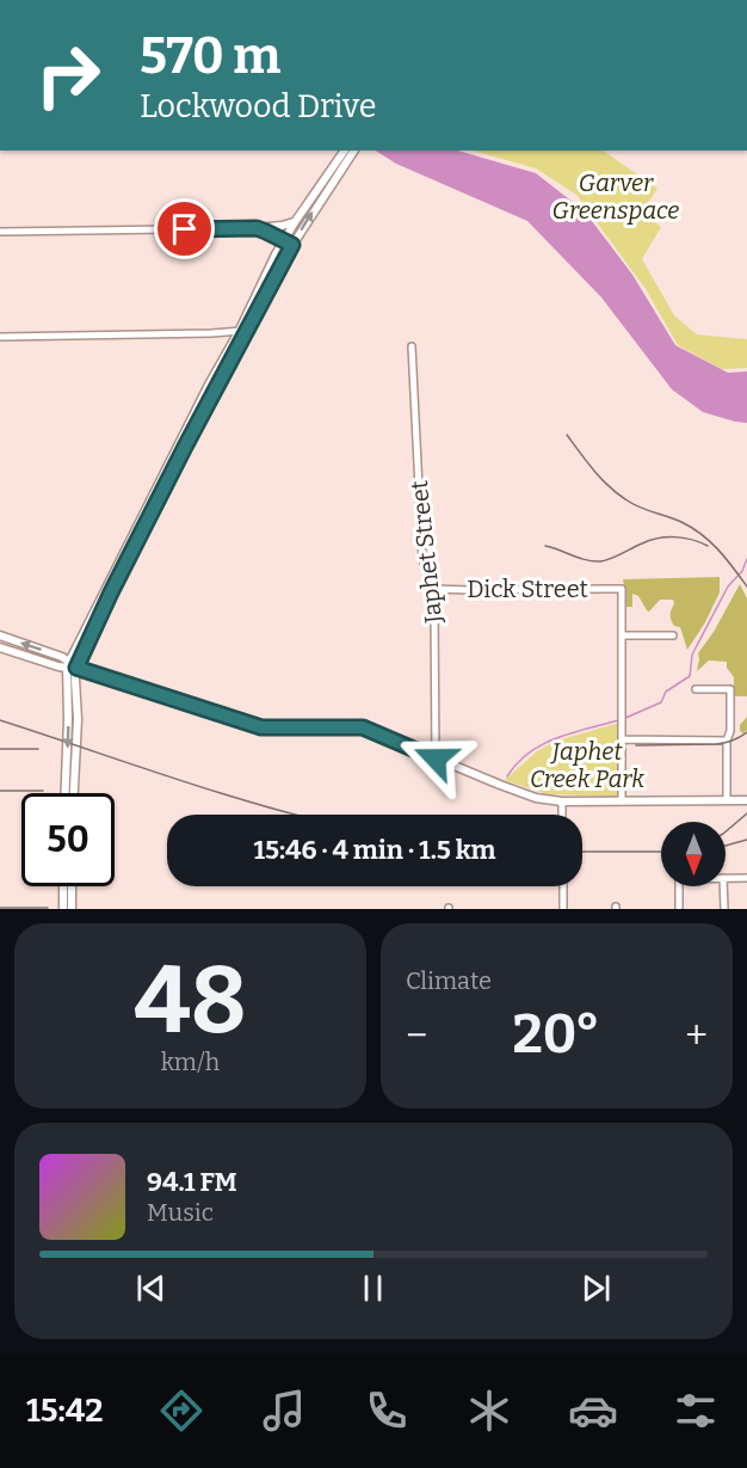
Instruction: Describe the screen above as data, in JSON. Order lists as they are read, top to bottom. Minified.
{"streets":{"street":["Japhet Street","Dick Street"]},"crossings":[["Japhet Street","Dick Street"]],"parks":["Garver Greenspace","Japhet Creek Park"],"north":"bottom","page":{"turn":["570 m","Lockwood Drive"],"limit":"50","trip":"15:46 · 4 min · 1.5 km","tile":[["48","km/h"],"Climate"],"heat":["−","20°","+"],"song":["94.1 FM","Music"],"tabs":"15:42"}}
